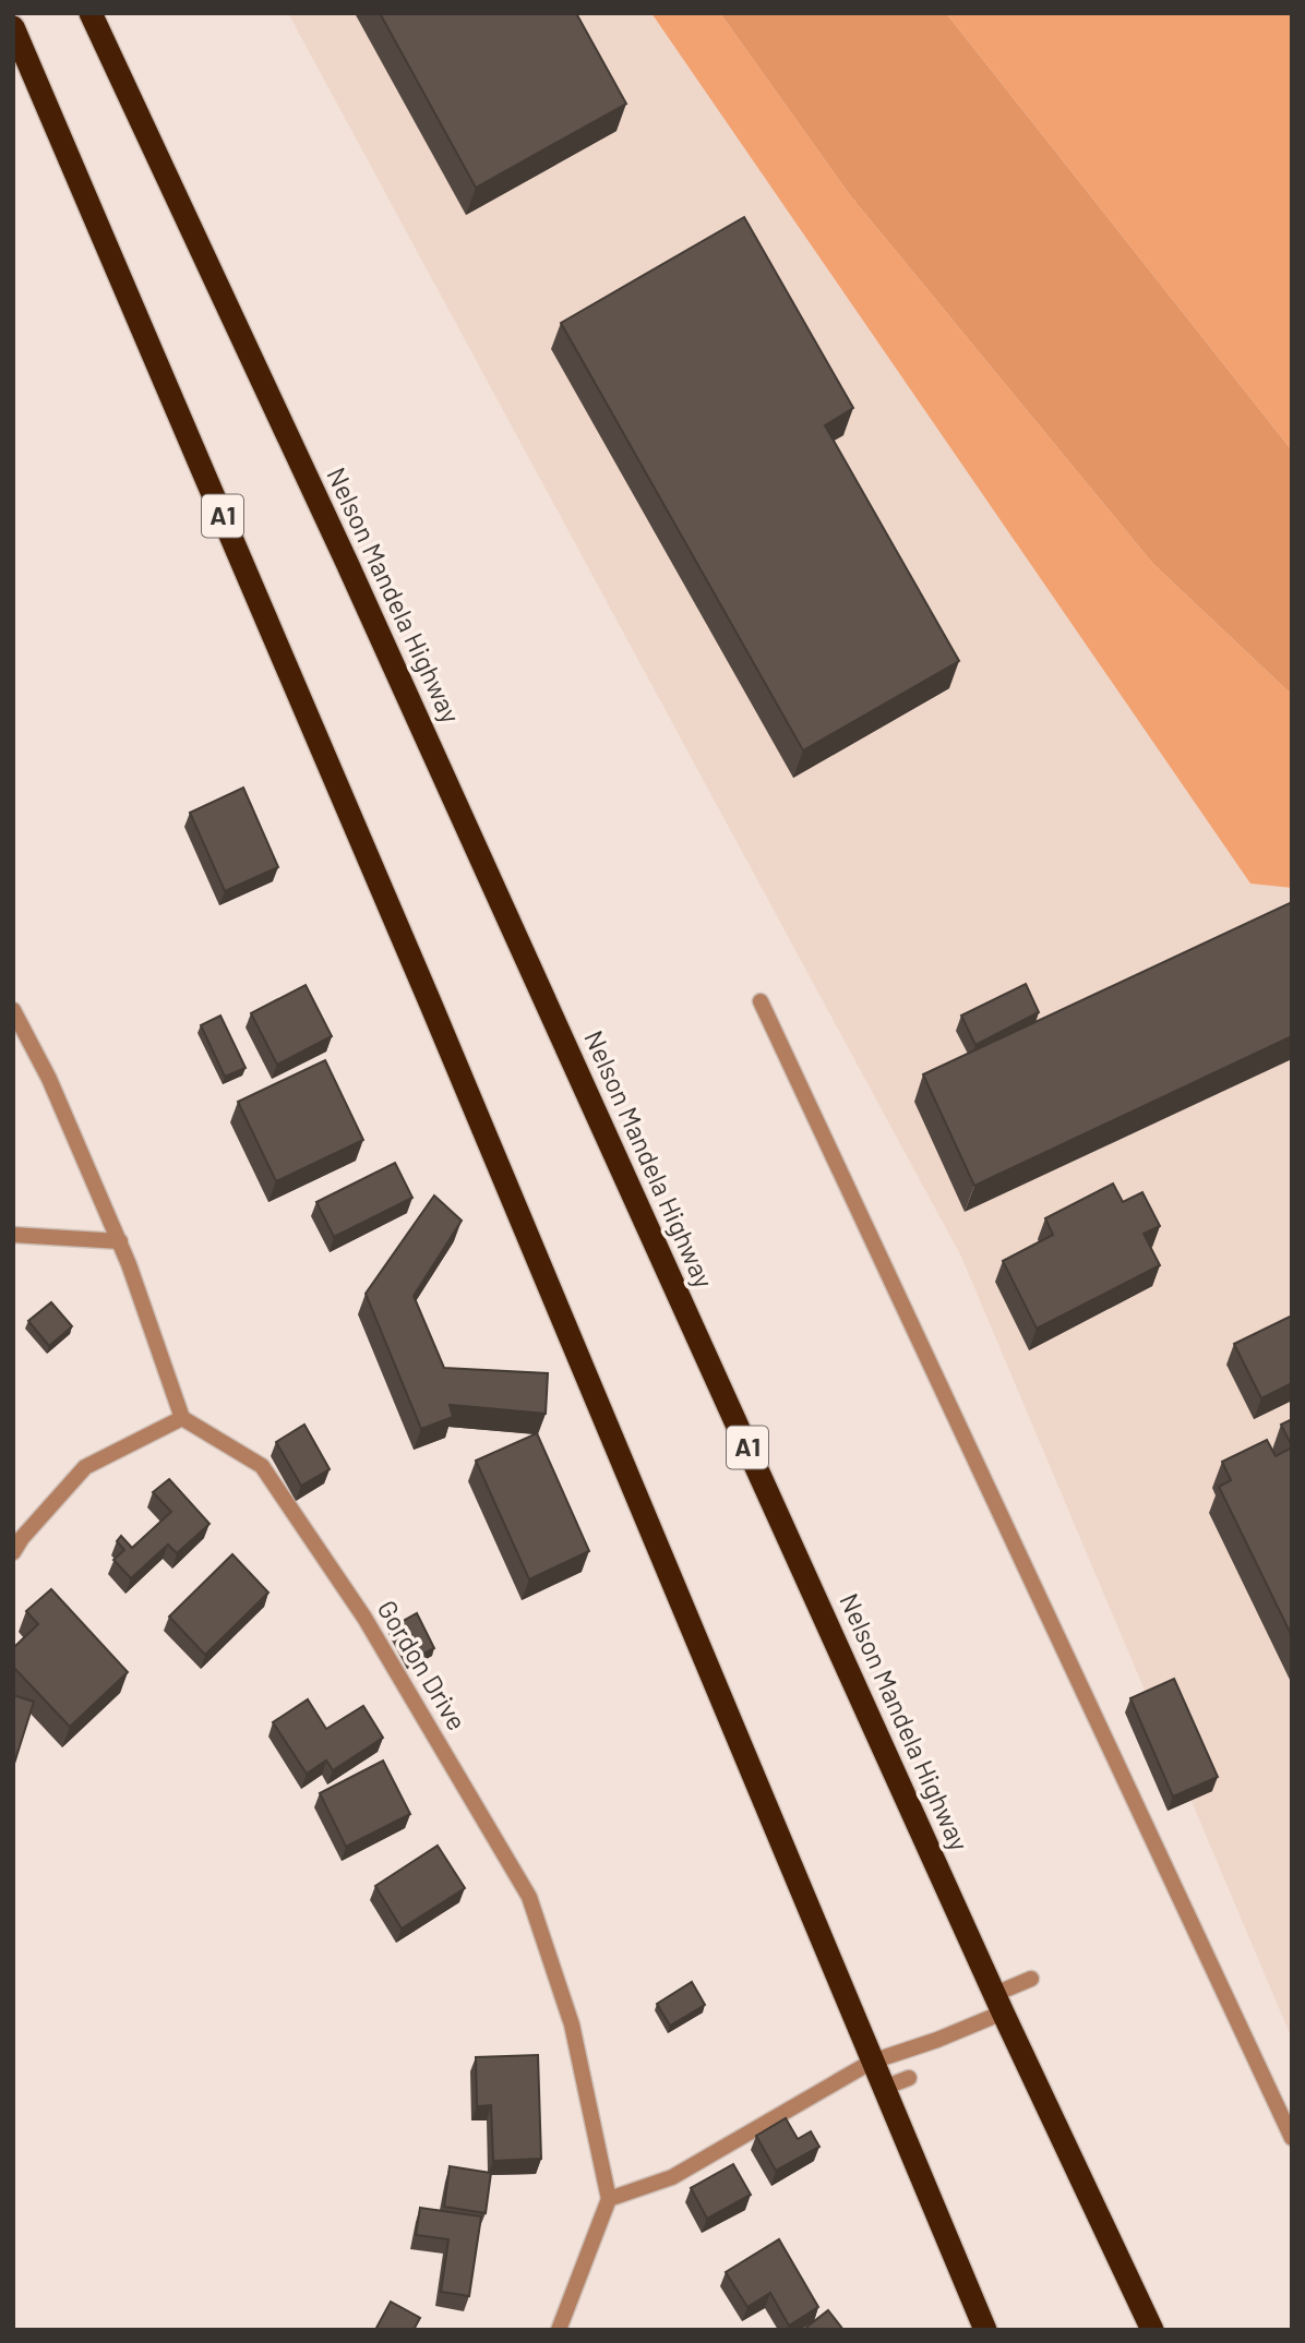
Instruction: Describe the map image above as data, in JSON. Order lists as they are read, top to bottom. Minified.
{"streets":{"highway":["A1","Nelson Mandela Highway"],"street":["Gordon Drive"]}}
